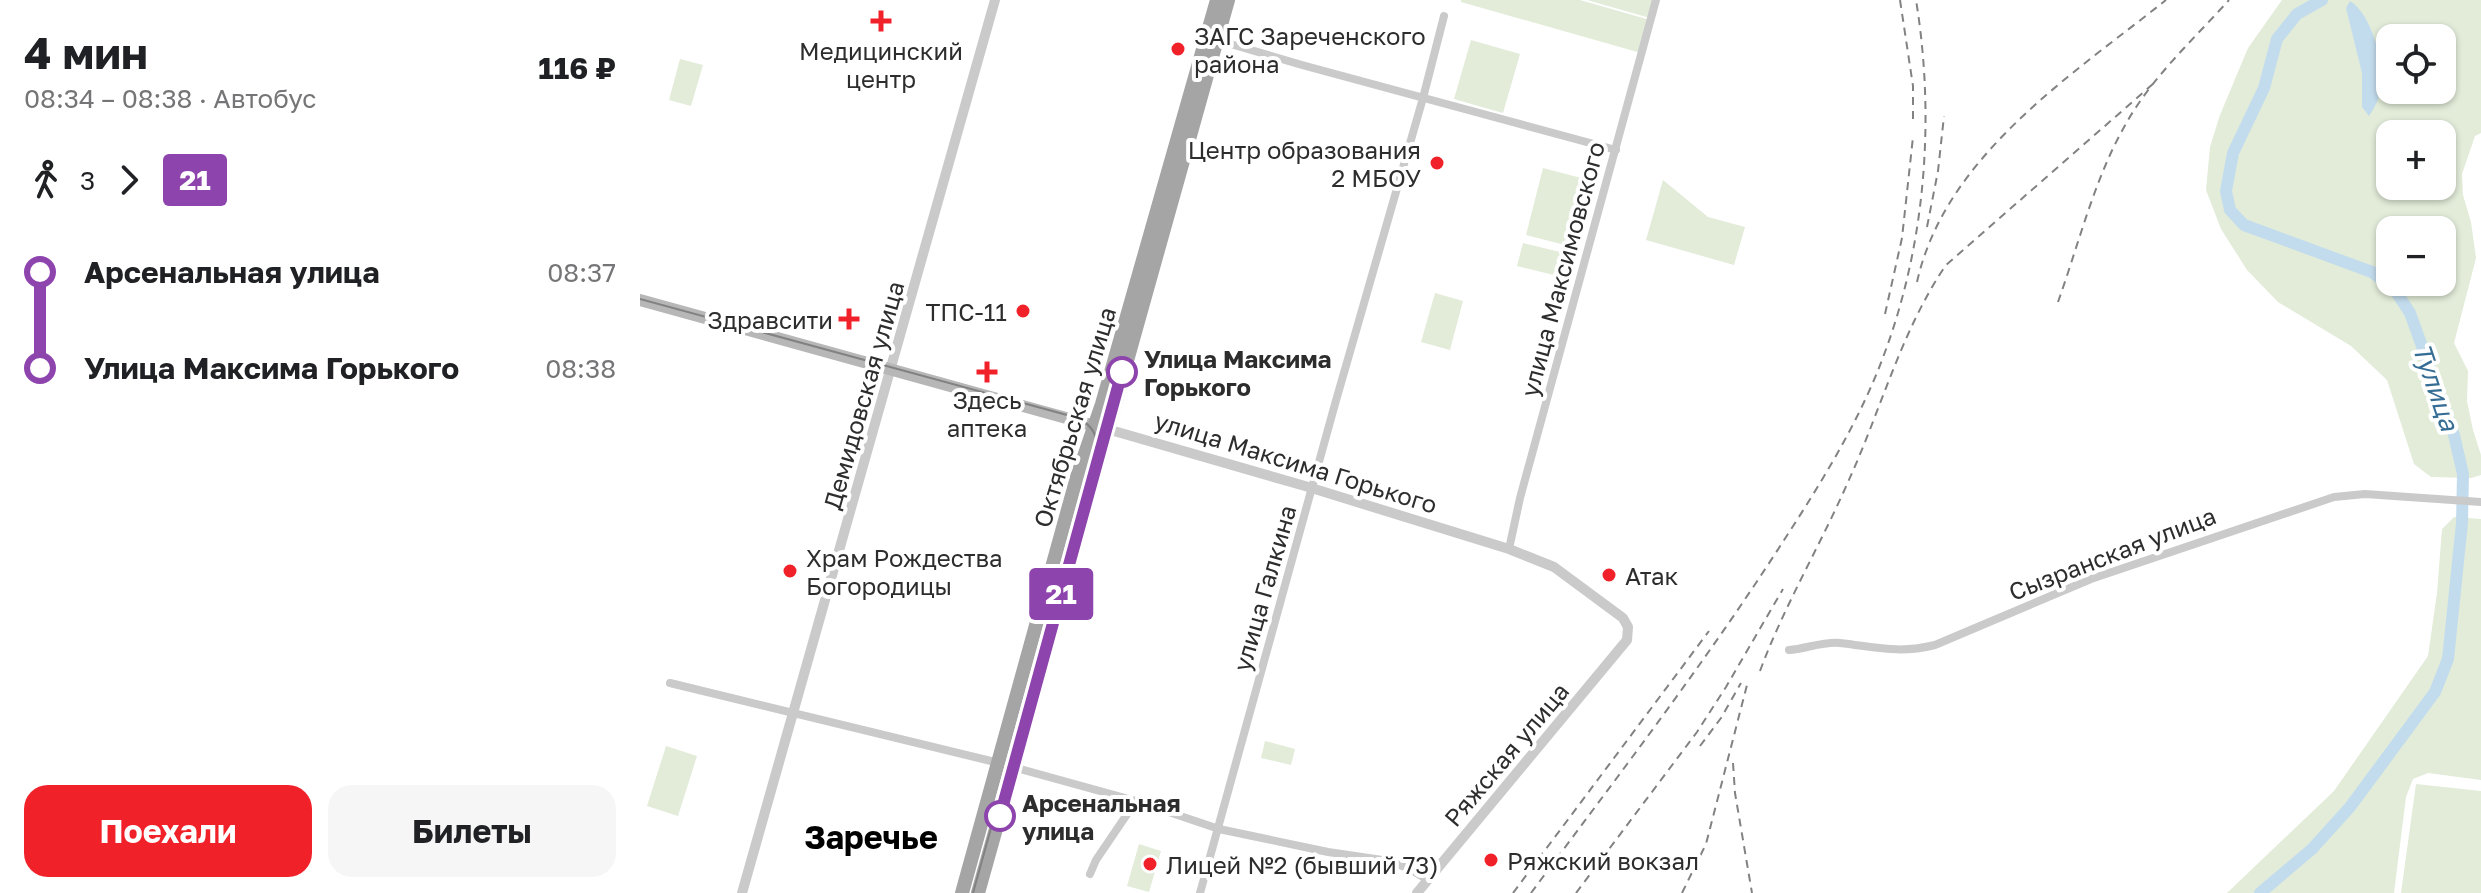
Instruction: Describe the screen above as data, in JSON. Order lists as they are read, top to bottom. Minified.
{"streets":{"main road":["Октябрьская улица","улица Максима Горького"],"street":["улица Максимовского","Демидовская улица","Сызранская улица","улица Галкина","Ряжская улица"]},"crossings":[["улица Максимовского","улица Максима Горького"],["Демидовская улица","улица Максима Горького"],["Октябрьская улица","улица Максима Горького"],["улица Максима Горького","улица Галкина"],["улица Максима Горького","Ряжская улица"]],"districts":["Заречье"],"water":["Тулица"],"places":{"health":["Медицинский центр","Здравсити","Здесь аптека"],"other":["ЗАГС Зареченского района","Центр образования 2 МБОУ","ТПС-11","Улица Максима Горького","Храм Рождества Богородицы","Атак","Арсенальная улица","Ряжский вокзал","Лицей №2 (бывший 73)"]},"lines":["bus line 21"],"page":{"heading":["4 мин","08:34 – 08:38 · Автобус","116 ₽"],"on_map":"21","map_buttons":["+","−"],"legs":["3","21"],"list":[{"name":"Арсенальная улица","value":"08:37"},{"name":"Улица Максима Горького","value":"08:38"}],"buttons":["Поехали","Билеты"]}}
